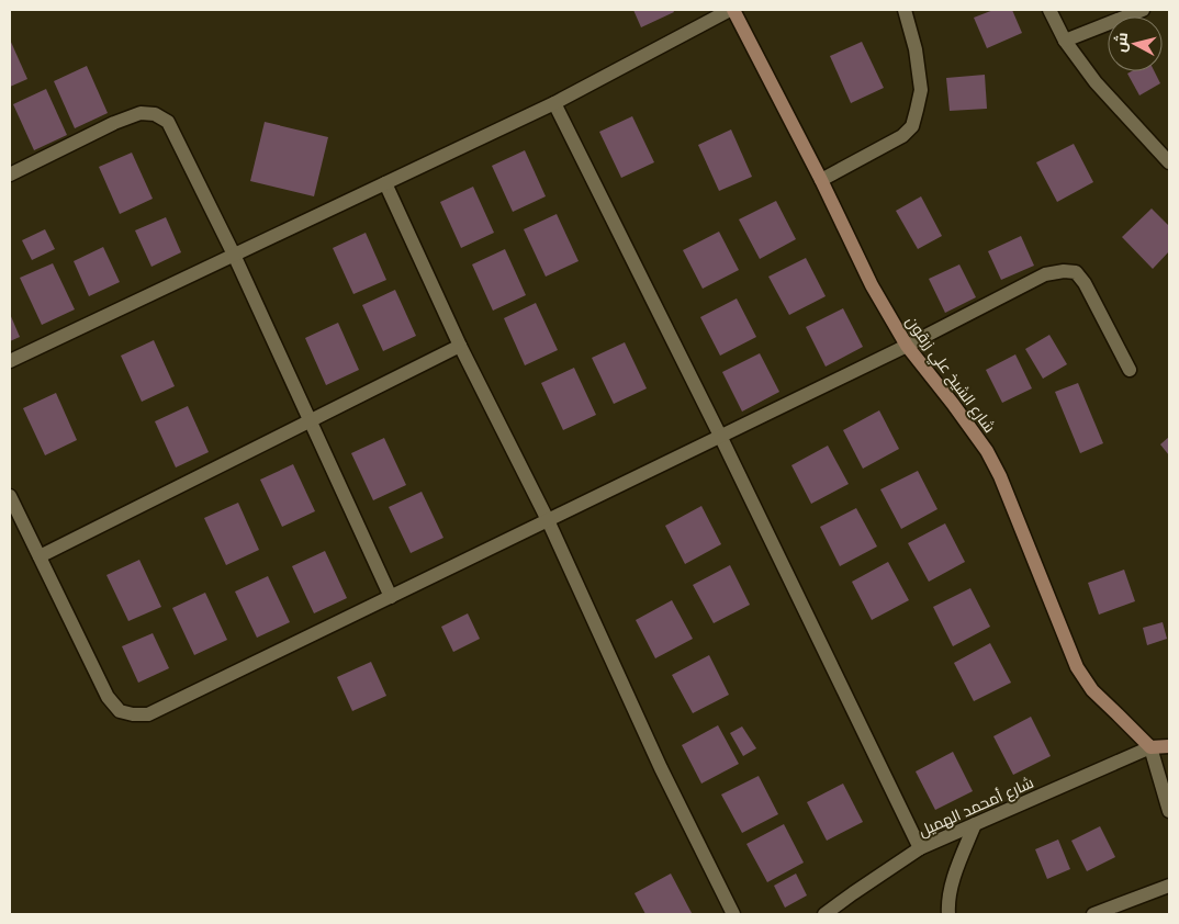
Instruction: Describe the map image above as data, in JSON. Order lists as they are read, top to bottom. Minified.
{"streets":{"main road":["شارع الشيخ علي زرقون"],"street":["شارع أمحمد الهميل"]},"crossings":[["شارع الشيخ علي زرقون","شارع أمحمد الهميل"]],"north":"left"}
